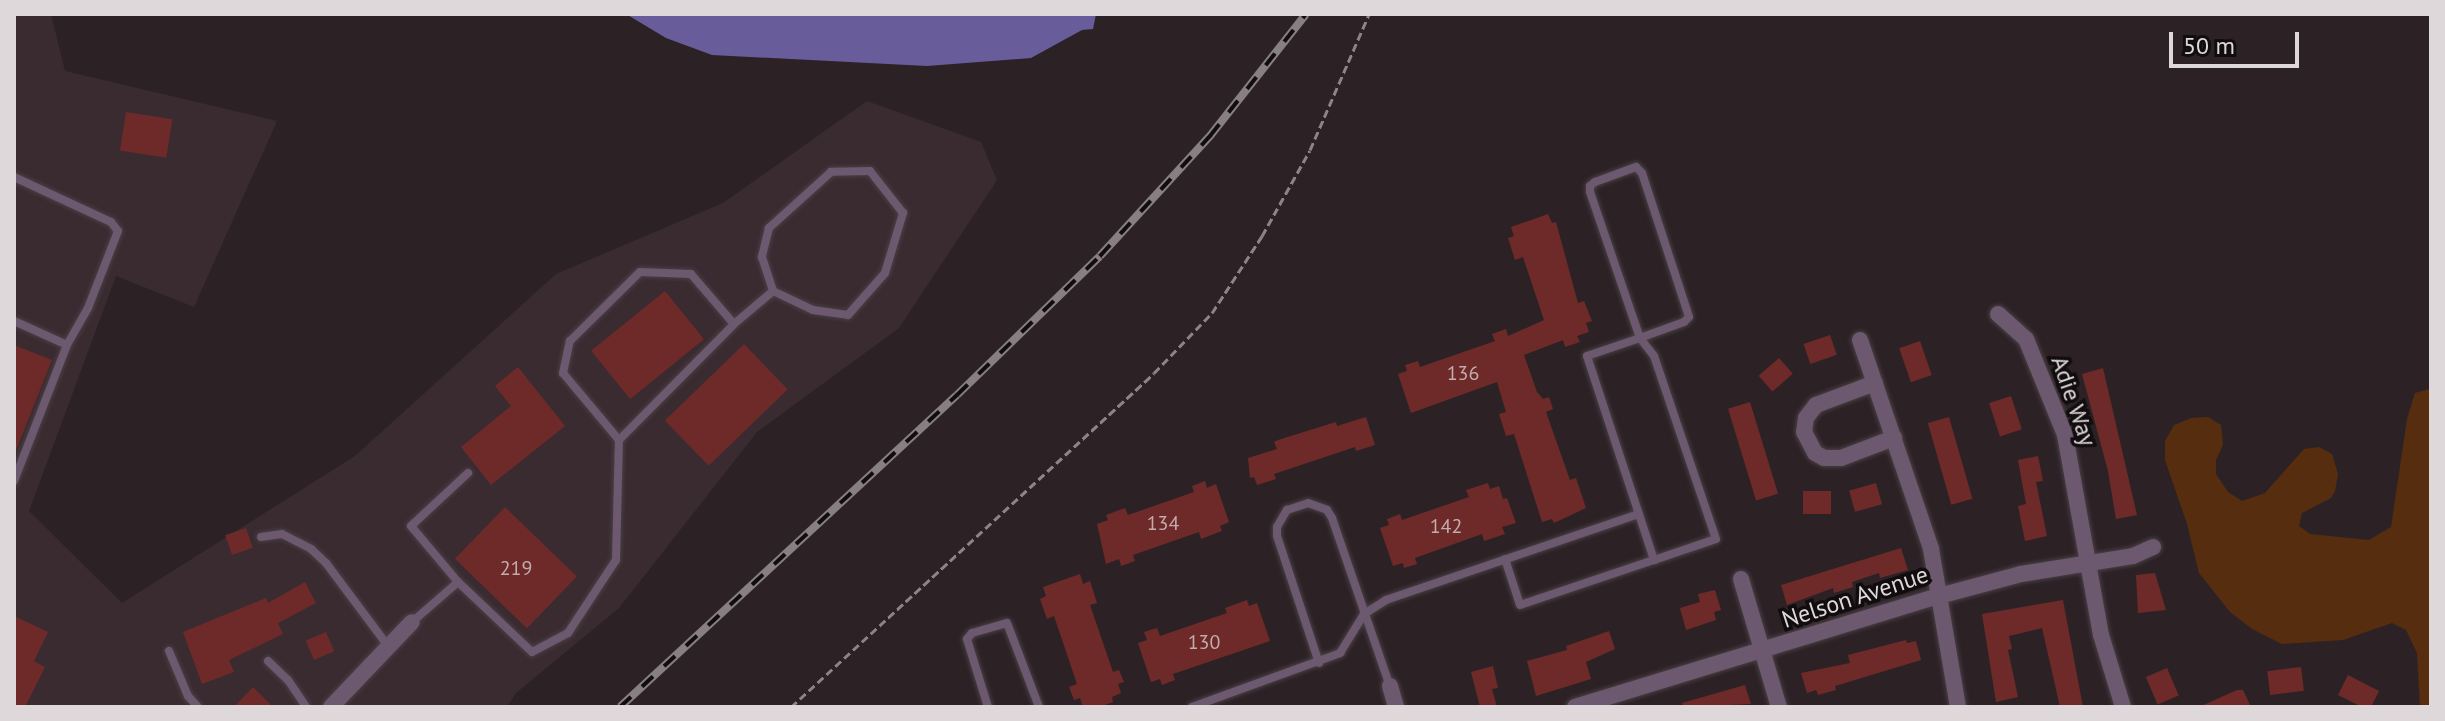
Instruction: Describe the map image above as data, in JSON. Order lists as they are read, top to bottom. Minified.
{"streets":{"street":["Adie Way","Nelson Avenue"]},"crossings":[["Adie Way","Nelson Avenue"]],"house_numbers":["136","134","142","219","130"],"scale_bar":"50 m"}
